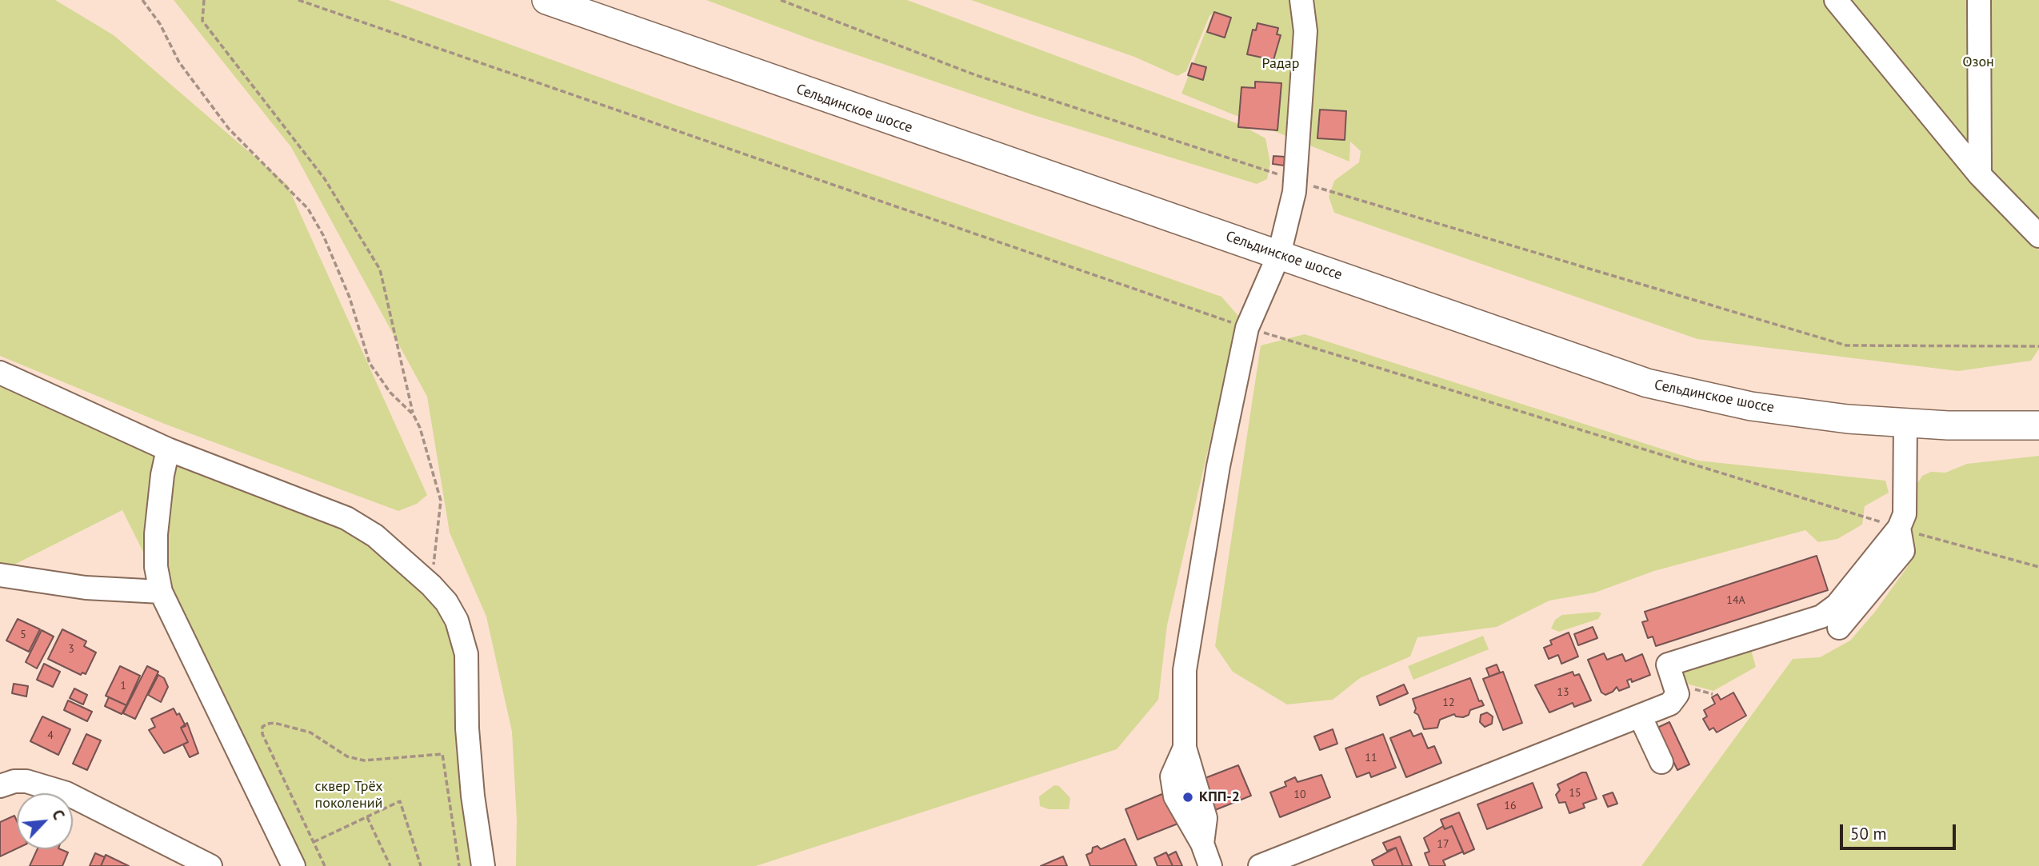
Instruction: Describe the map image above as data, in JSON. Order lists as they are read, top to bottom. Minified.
{"streets":{"main road":["Сельдинское шоссе"]},"parks":["Озон","Радар","сквер Трёх поколений"],"places":["КПП-2"],"house_numbers":["14А","5","3","1","13","12","4","11","15","10","16","17"],"scale_bar":"50 m","north":"top right"}
